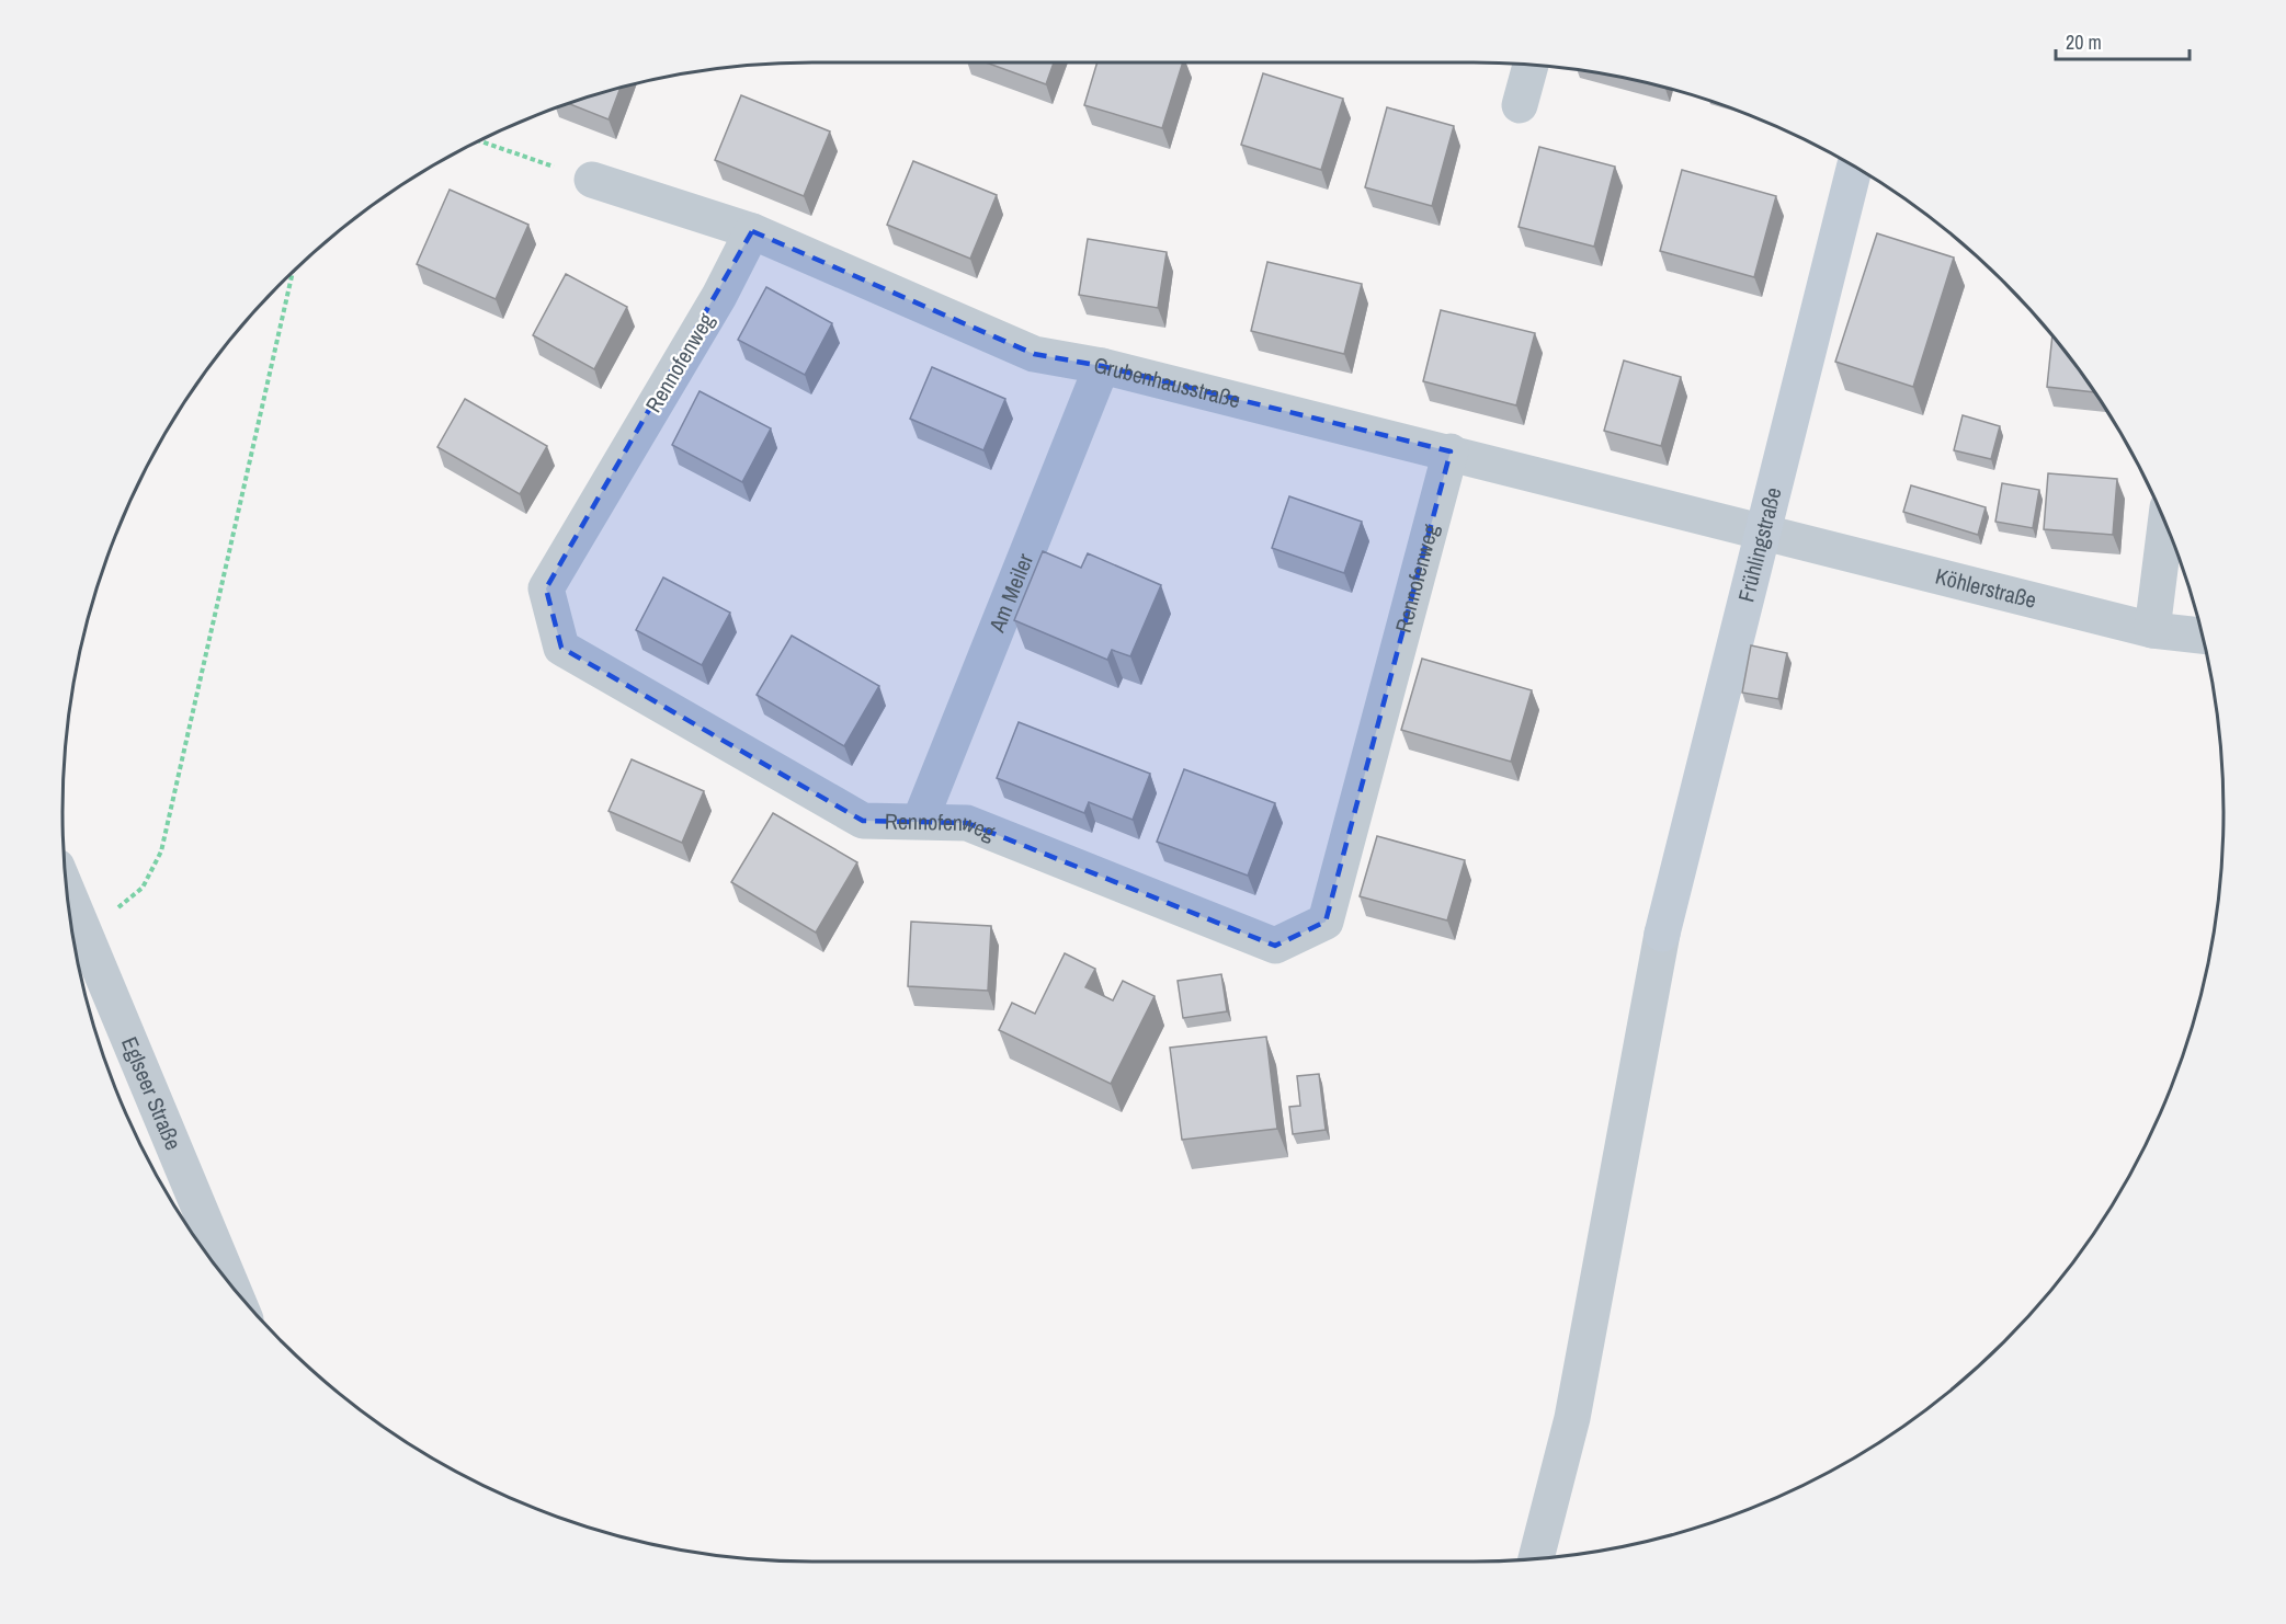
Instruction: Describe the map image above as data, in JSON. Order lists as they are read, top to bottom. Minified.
{"streets":{"street":["Rennofenweg","Grubenhausstraße","Frühlingstraße","Köhlerstraße","Am Meiler","Eglseer Straße"]},"crossings":[["Rennofenweg","Grubenhausstraße"],["Rennofenweg","Am Meiler"],["Grubenhausstraße","Frühlingstraße"],["Grubenhausstraße","Köhlerstraße"],["Grubenhausstraße","Am Meiler"],["Frühlingstraße","Köhlerstraße"]],"scale_bar":"20 m"}
